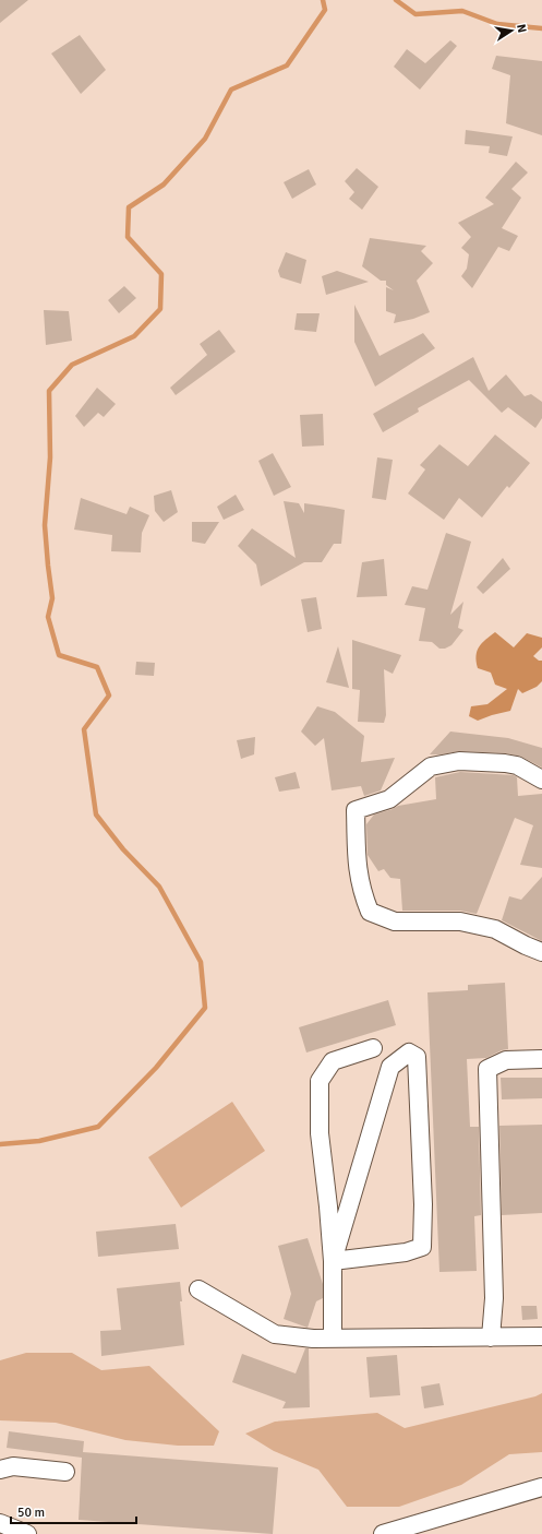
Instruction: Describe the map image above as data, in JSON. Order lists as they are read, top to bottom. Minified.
{"scale_bar":"50 m","north":"right"}
